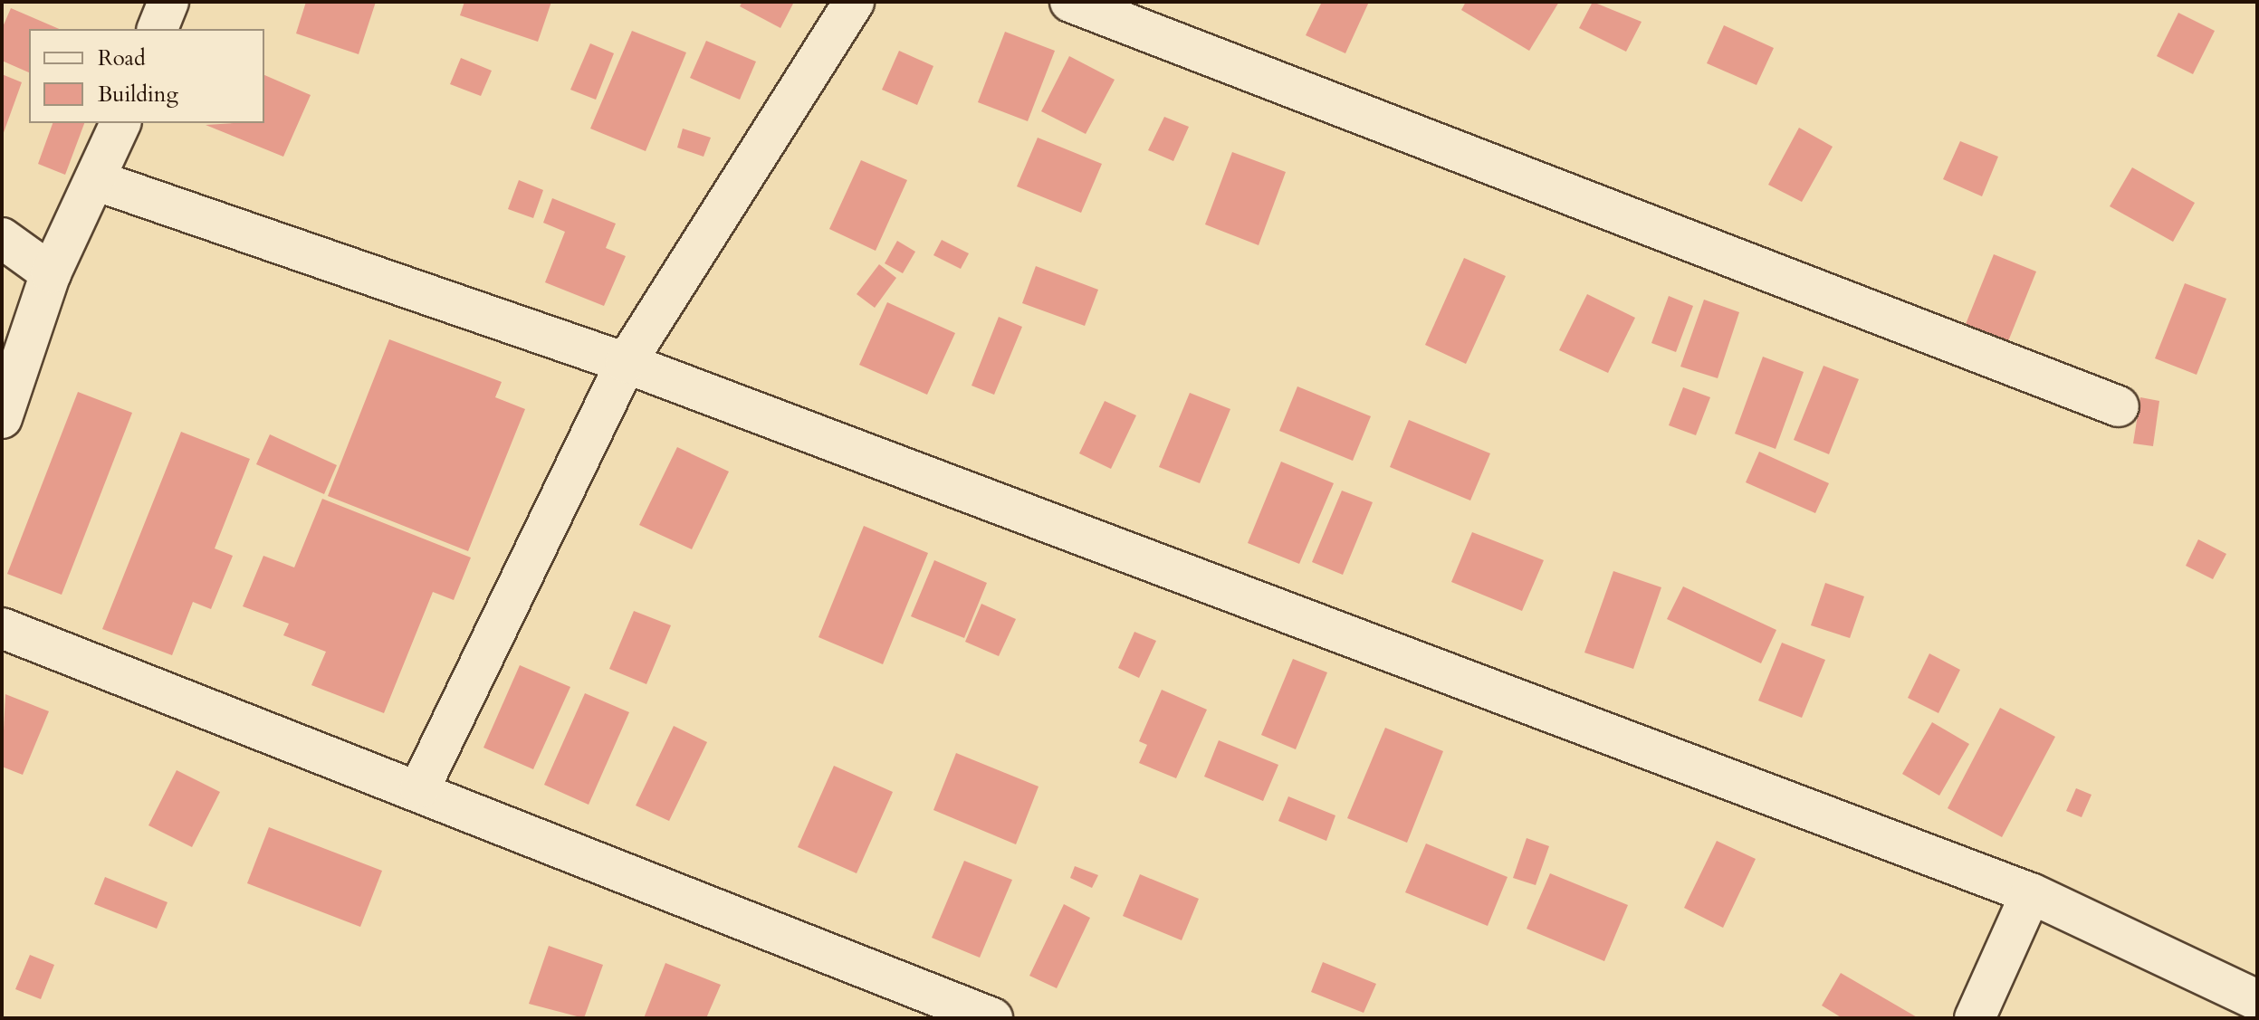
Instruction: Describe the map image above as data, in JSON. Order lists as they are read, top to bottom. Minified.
{"legend":["Road","Building"]}
